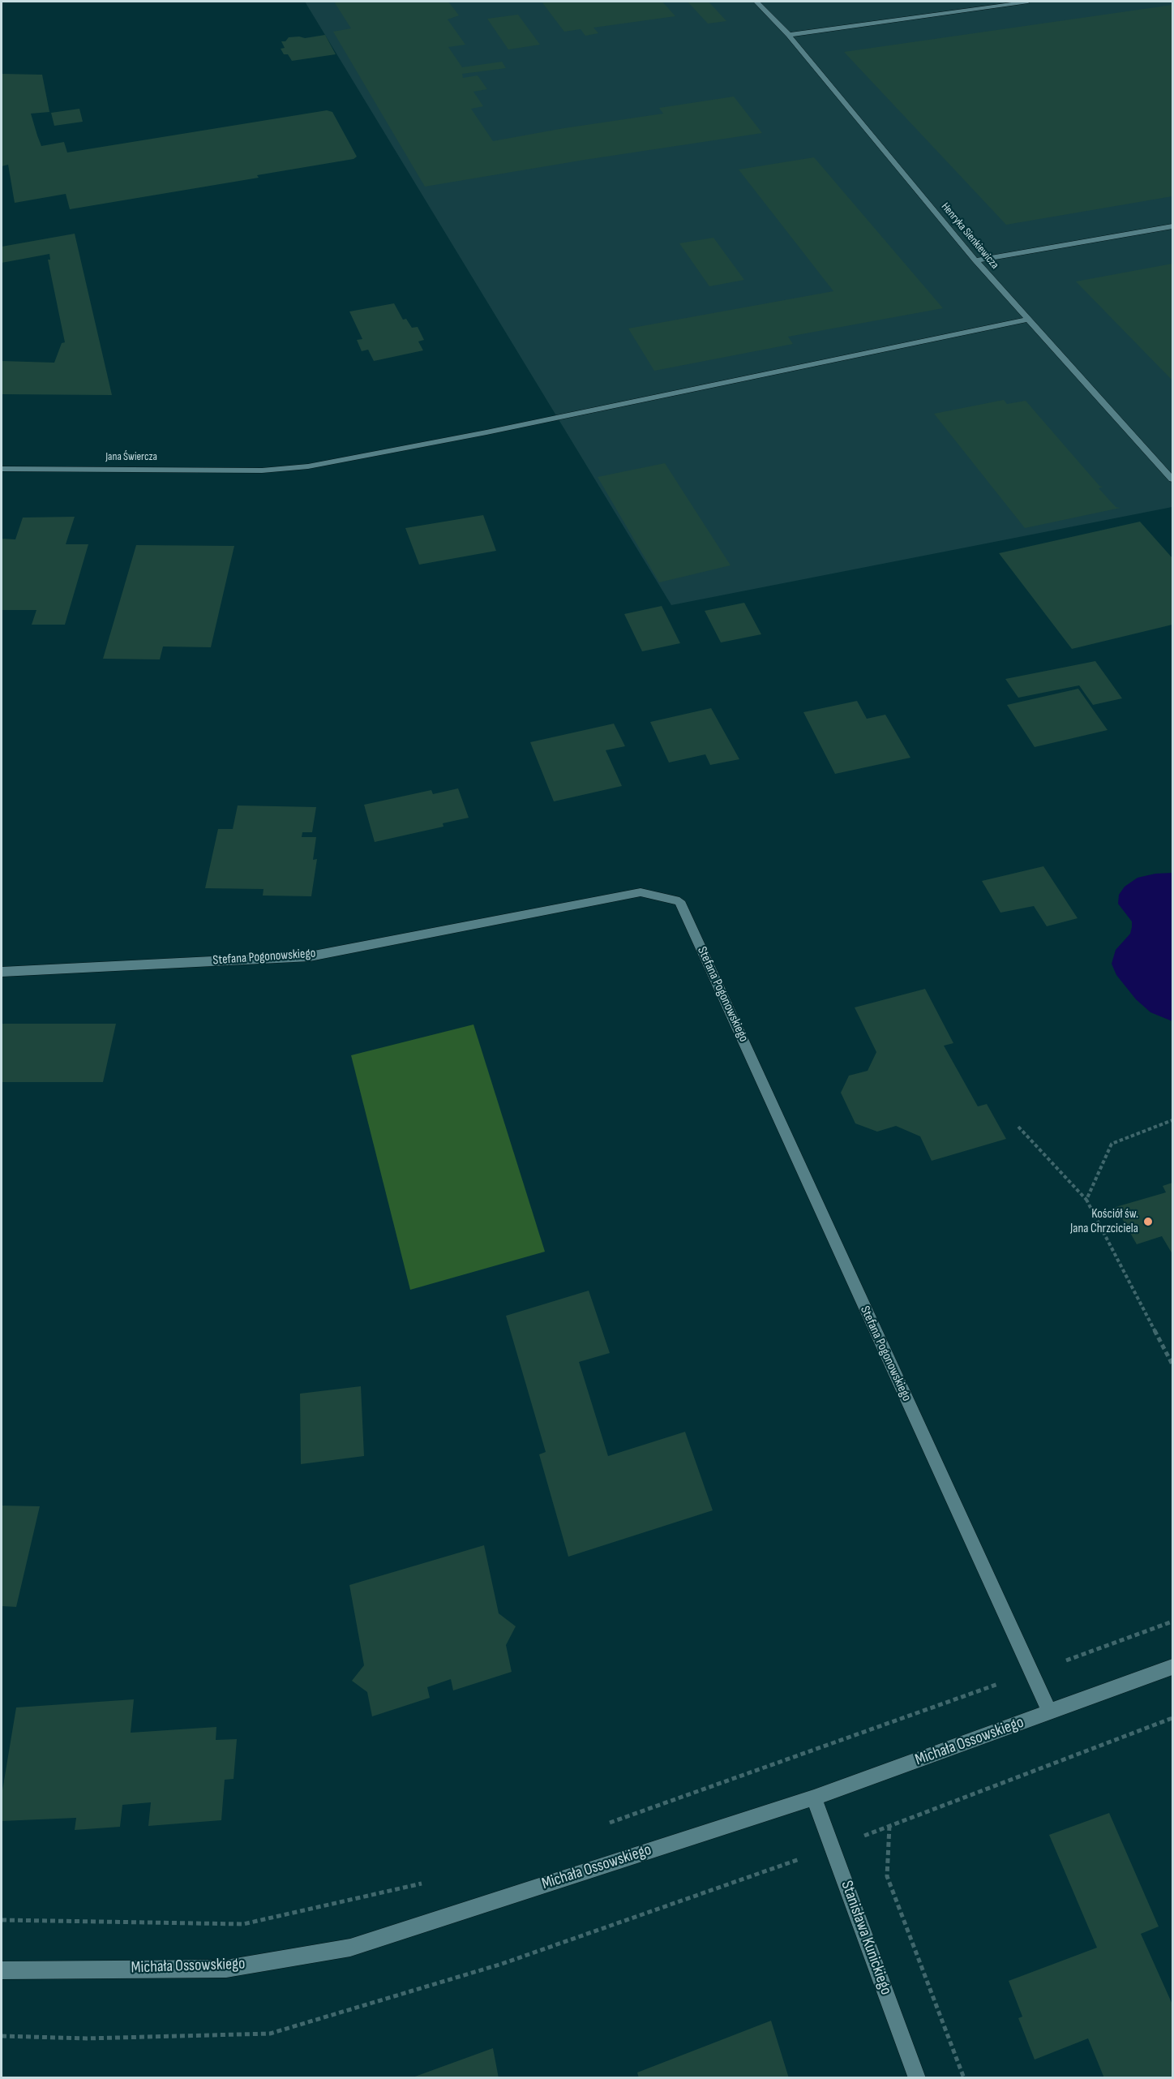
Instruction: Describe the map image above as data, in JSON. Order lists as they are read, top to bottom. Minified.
{"streets":{"street":["Henryka Sienkiewicza","Jana Świercza","Stefana Pogonowskiego","Michała Ossowskiego","Stanisława Kunickiego"]},"crossings":[["Henryka Sienkiewicza","Jana Świercza"],["Stefana Pogonowskiego","Michała Ossowskiego"],["Michała Ossowskiego","Stanisława Kunickiego"]],"places":["Kościół św. Jana Chrzciciela"]}
